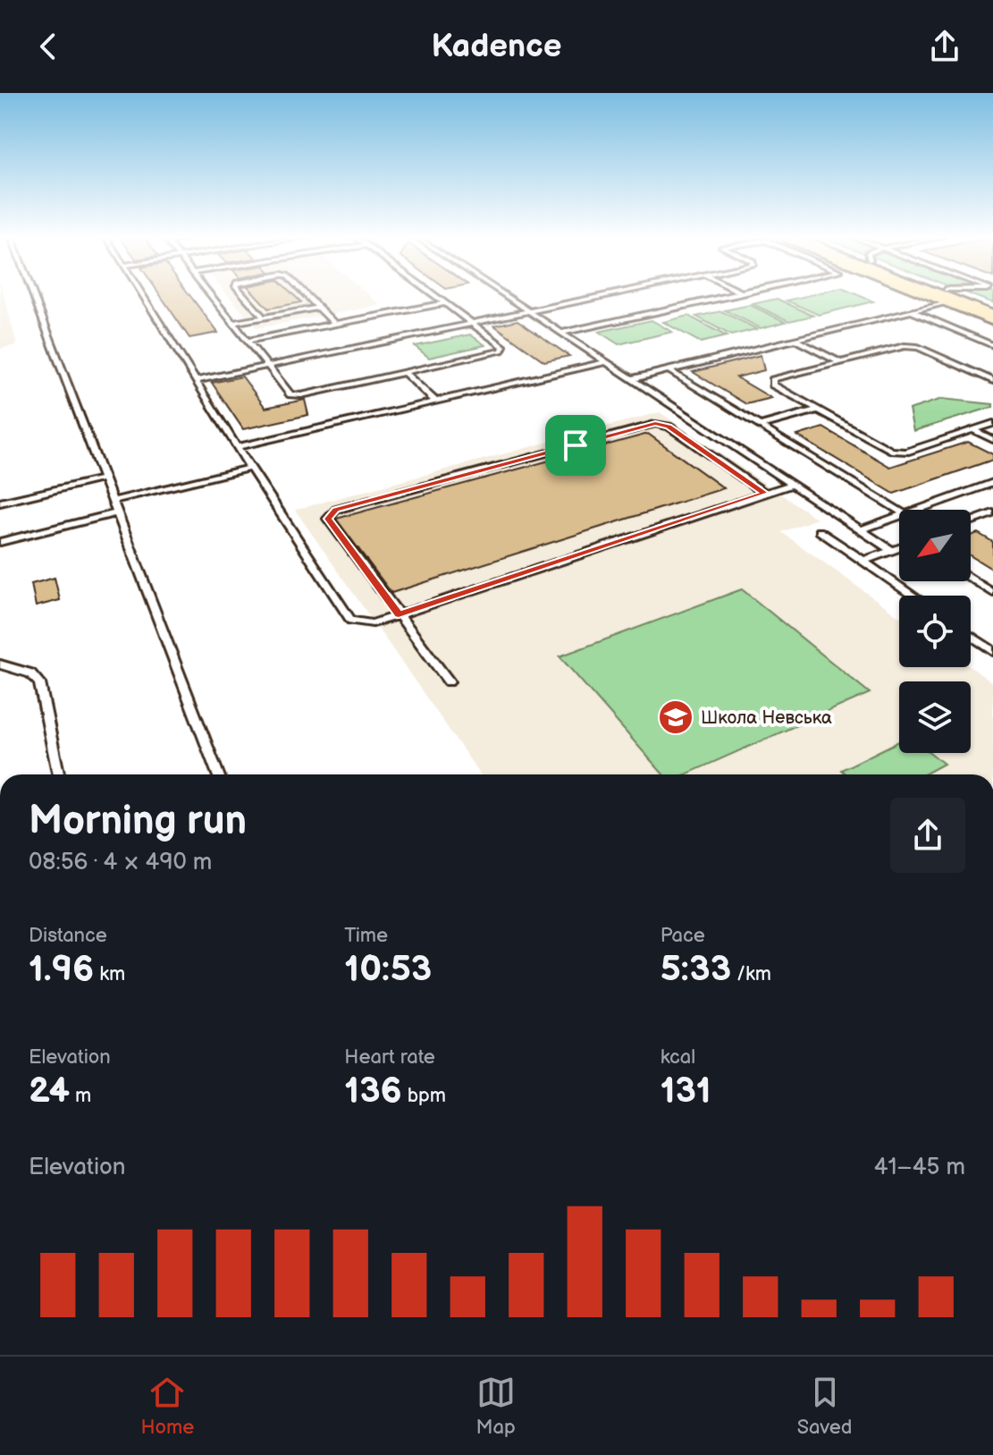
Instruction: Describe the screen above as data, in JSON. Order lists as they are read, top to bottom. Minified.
{"places":{"school or university":["Школа Невська"]},"north":"bottom left","page":{"header":"Kadence","heading":["Morning run","08:56 · 4 × 490 m"],"stats":[["Distance","1.96 km"],["Time","10:53"],["Pace","5:33 /km"],["Elevation","24 m"],["Heart rate","136 bpm"],["kcal","131"]],"chart":["Elevation","41–45 m"],"tabs":["Home","Map","Saved"]}}
